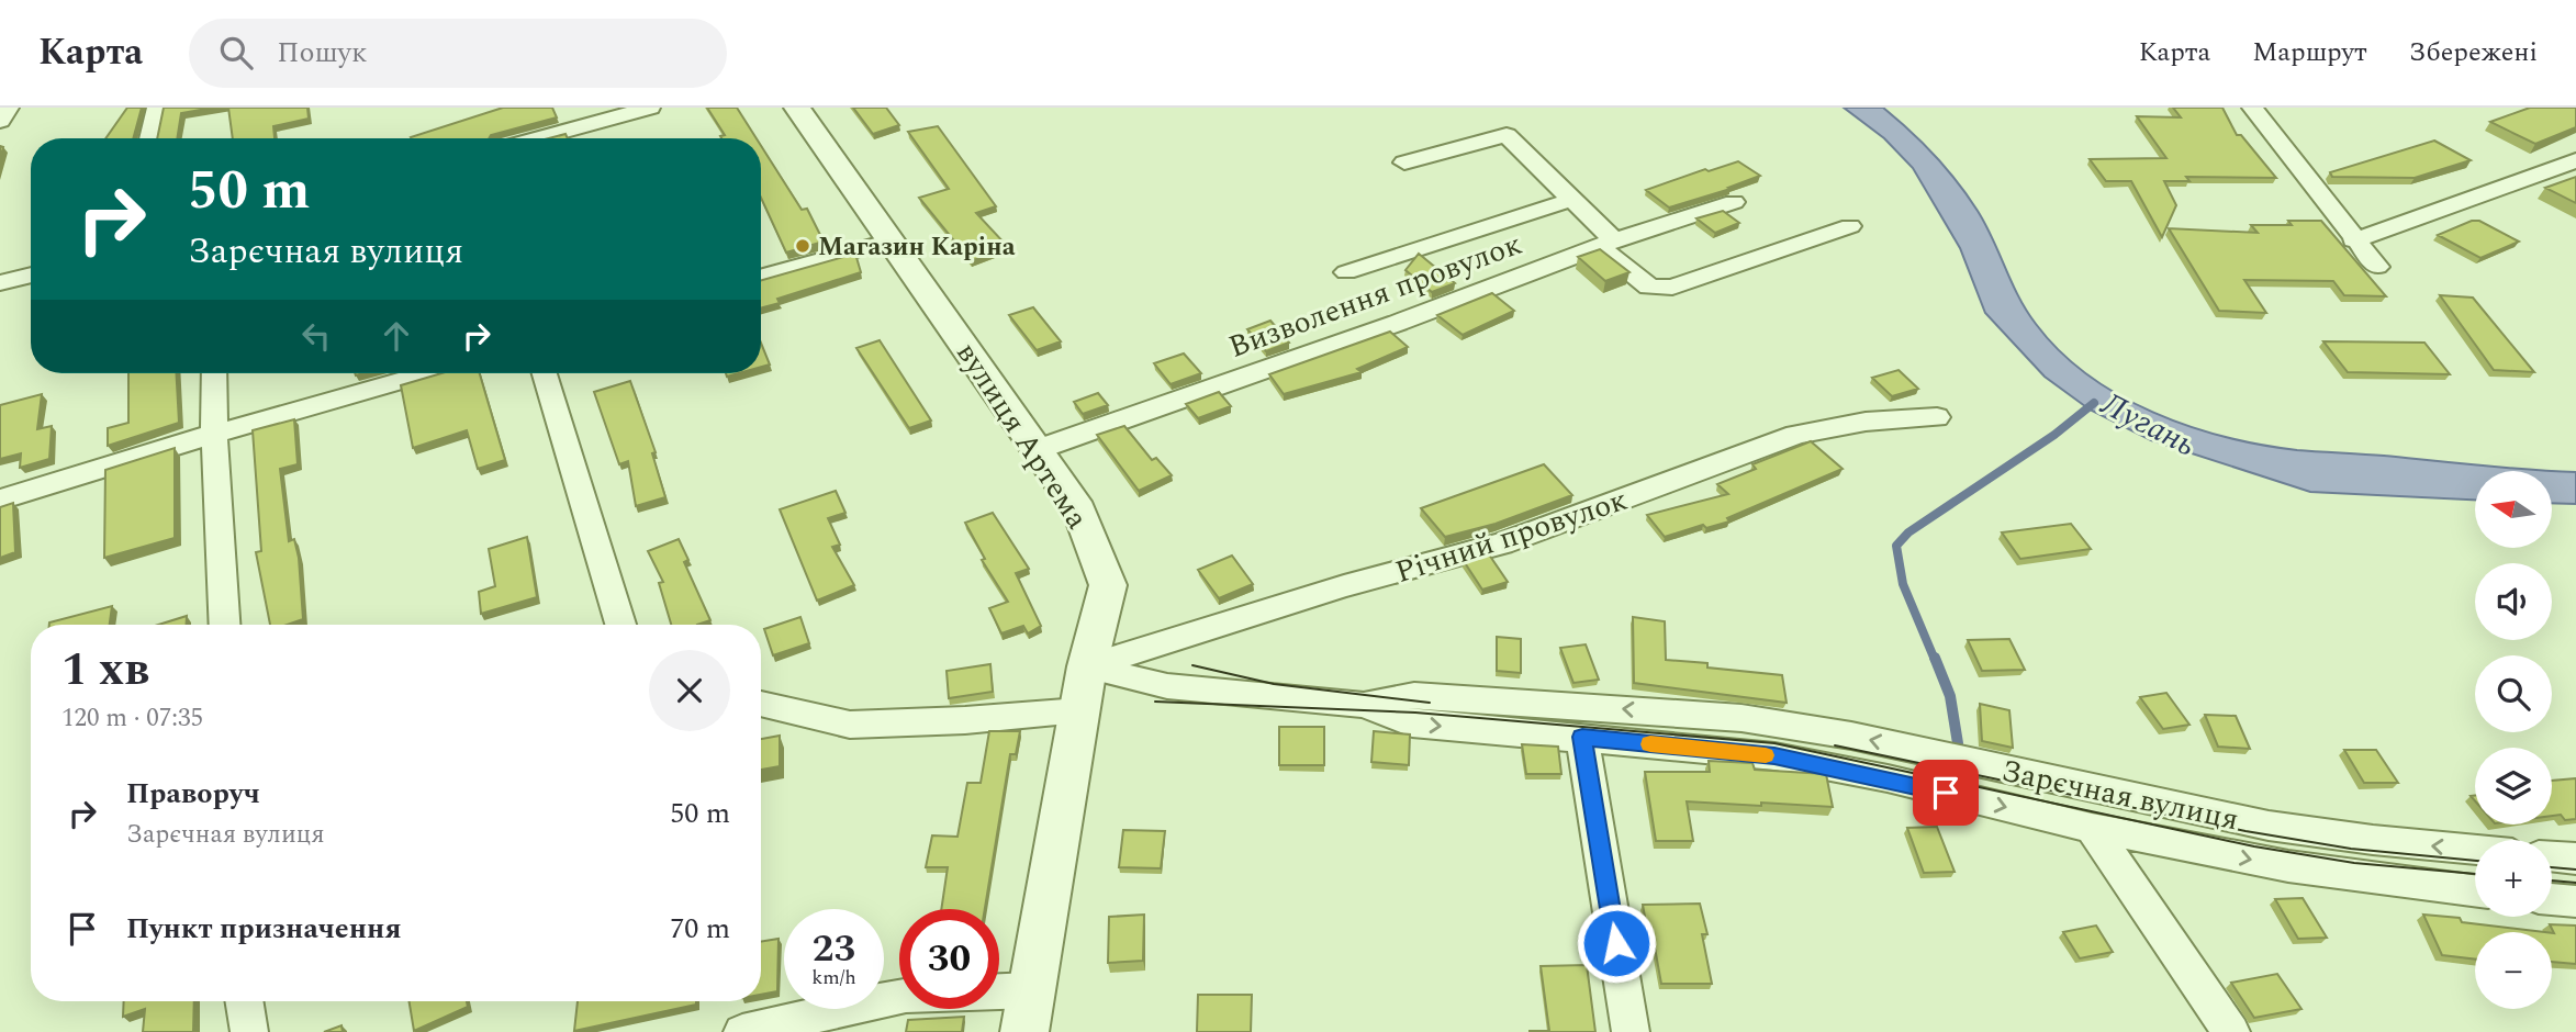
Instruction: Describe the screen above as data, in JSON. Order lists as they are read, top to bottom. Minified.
{"streets":{"street":["Визволення провулок","вулиця Артема","Річний провулок","Зарєчная вулиця"]},"crossings":[["Визволення провулок","вулиця Артема"],["вулиця Артема","Річний провулок"],["вулиця Артема","Зарєчная вулиця"],["Річний провулок","Зарєчная вулиця"]],"water":["Лугань"],"places":["Магазин Каріна"],"north":"left","page":{"header":"Карта","search":"Пошук","nav":["Карта","Маршрут","Збережені"],"turn":["50 m","Зарєчная вулиця"],"map_buttons":["+","−"],"heading":["1 хв","120 m · 07:35"],"list":[{"name":"Праворуч","note":"Зарєчная вулиця","value":"50 m"},{"name":"Пункт призначення","value":"70 m"}],"speed":"23 km/h","limit":"30"}}
